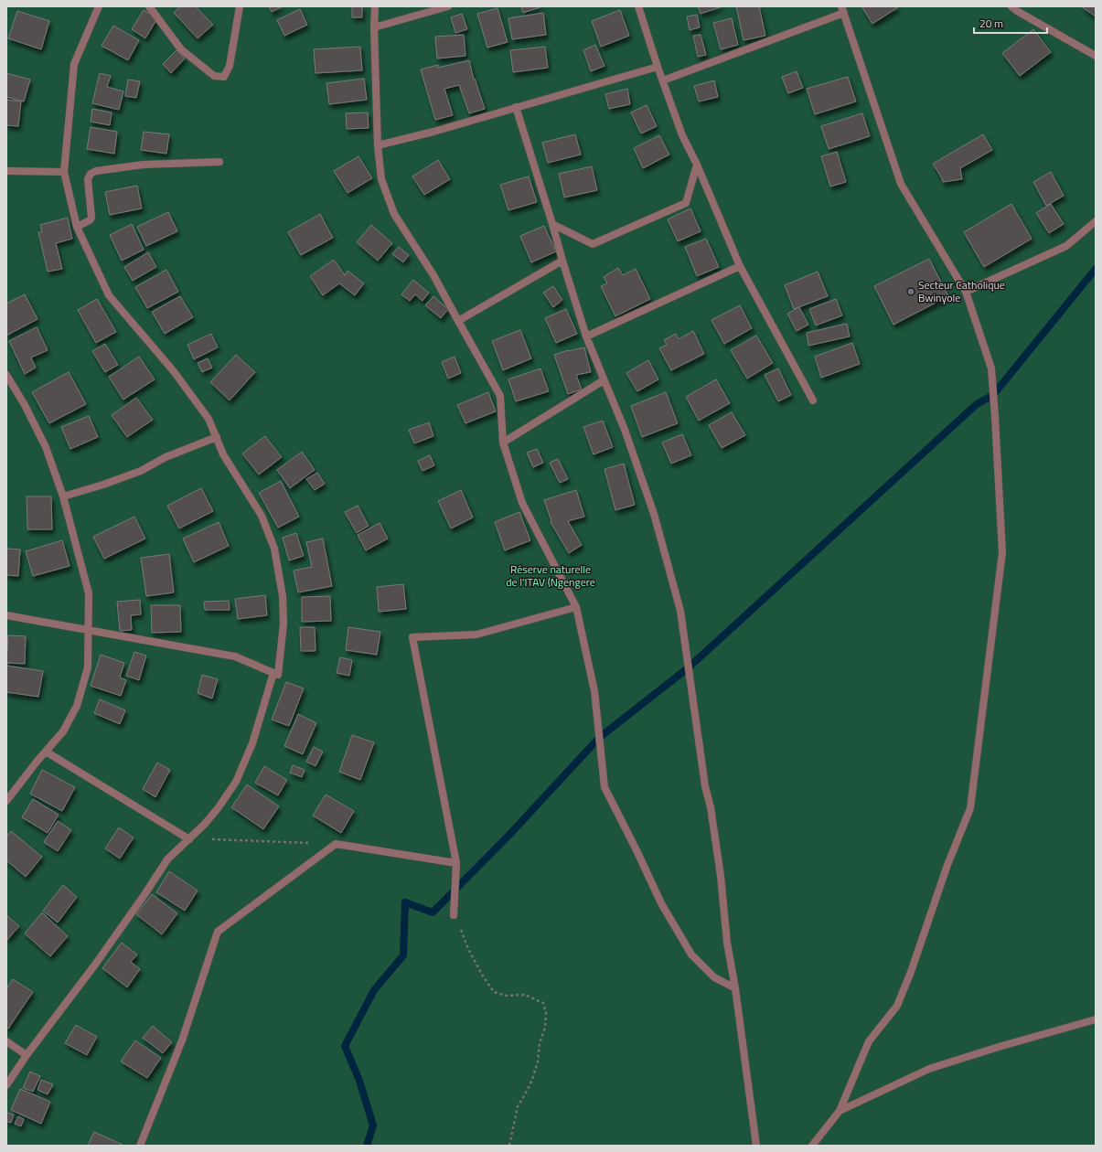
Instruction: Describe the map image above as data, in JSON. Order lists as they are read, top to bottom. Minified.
{"parks":["Réserve naturelle de l'ITAV (Ngengere"],"places":["Secteur Catholique Bwinyole"],"scale_bar":"20 m"}
